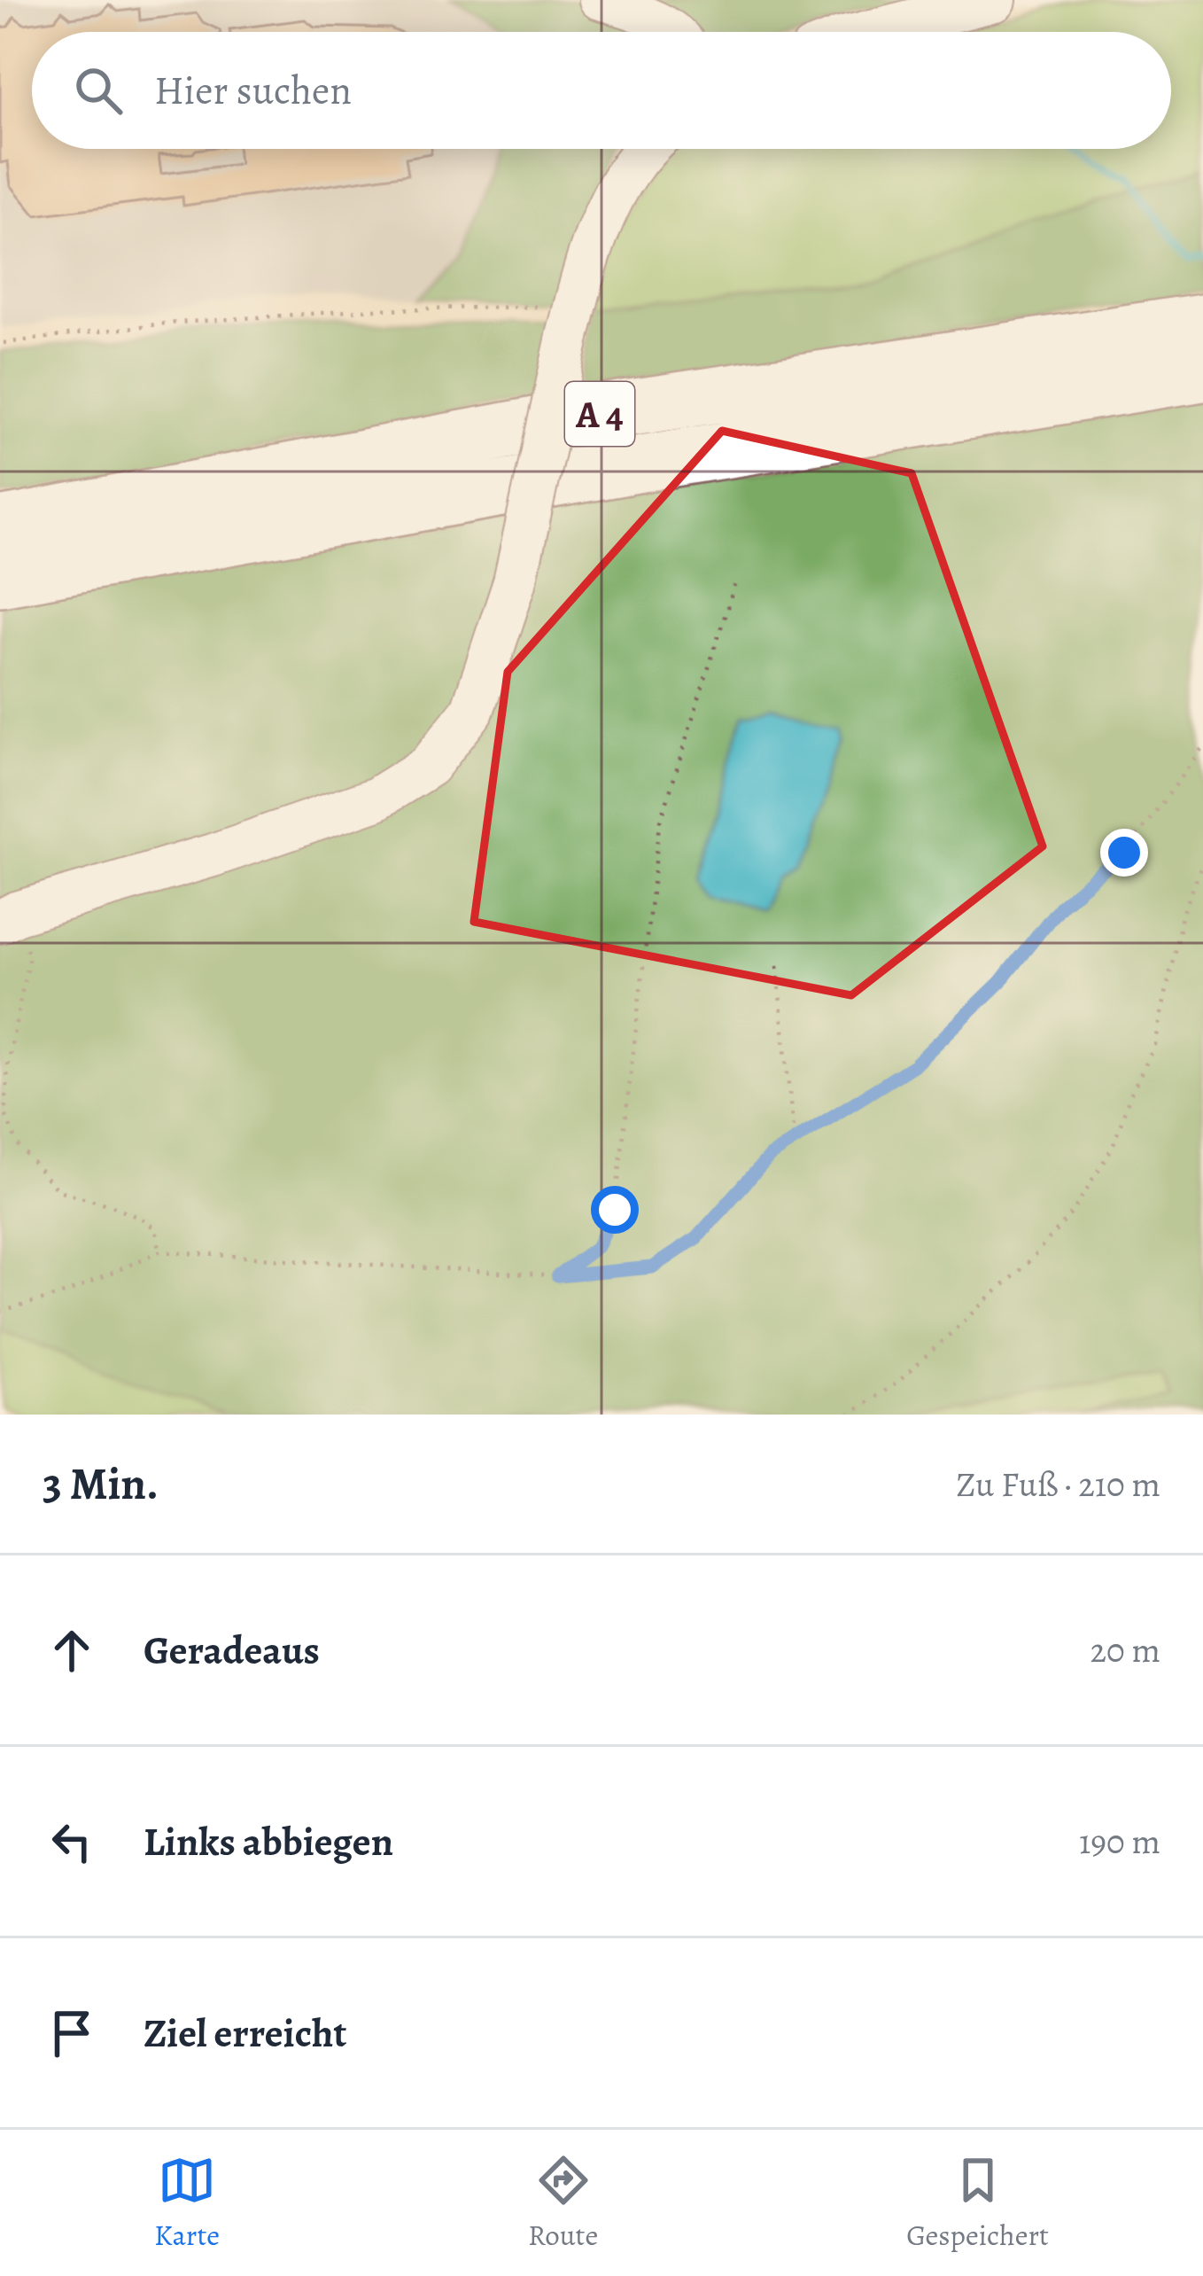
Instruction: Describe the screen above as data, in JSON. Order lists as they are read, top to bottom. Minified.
{"streets":{"highway":["A 4"]},"page":{"search":"Hier suchen","heading":["3 Min.","Zu Fuß · 210 m"],"list":[["Geradeaus","20 m"],["Links abbiegen","190 m"],"Ziel erreicht"],"nav":["Karte","Route","Gespeichert"]}}
